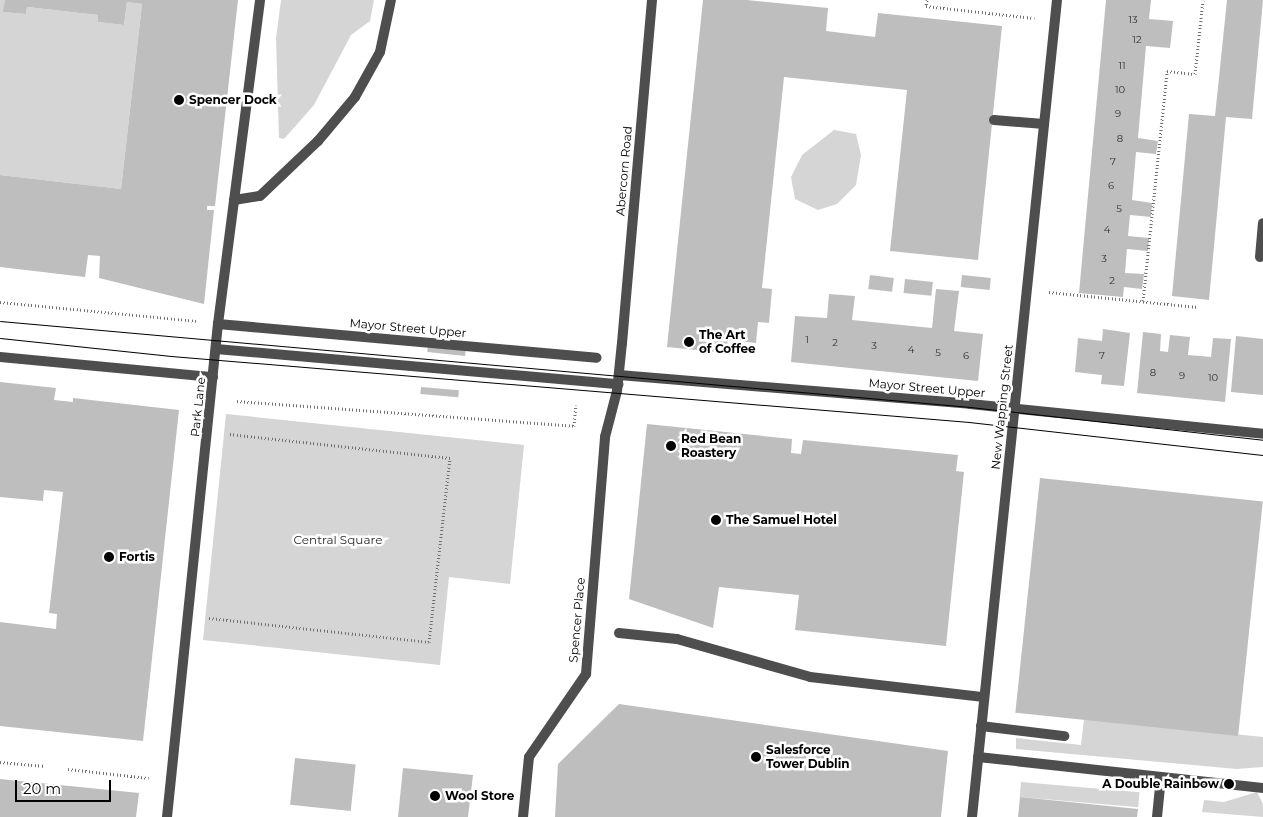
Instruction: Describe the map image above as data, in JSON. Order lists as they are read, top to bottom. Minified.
{"streets":{"street":["Abercorn Road","Mayor Street Upper","Park Lane","New Wapping Street","Spencer Place"]},"crossings":[["Abercorn Road","Mayor Street Upper"],["Abercorn Road","Spencer Place"],["Mayor Street Upper","Park Lane"],["Mayor Street Upper","New Wapping Street"],["Mayor Street Upper","Spencer Place"]],"parks":["Central Square"],"places":["Spencer Dock","The Art of Coffee","Red Bean Roastery","The Samuel Hotel","Fortis","Salesforce Tower Dublin","A Double Rainbow","Wool Store"],"house_numbers":["13","12","11","10","9","8","7","6","5","4","3","2","1","2","3","4","5","6","7","8","9","10"],"scale_bar":"20 m"}
